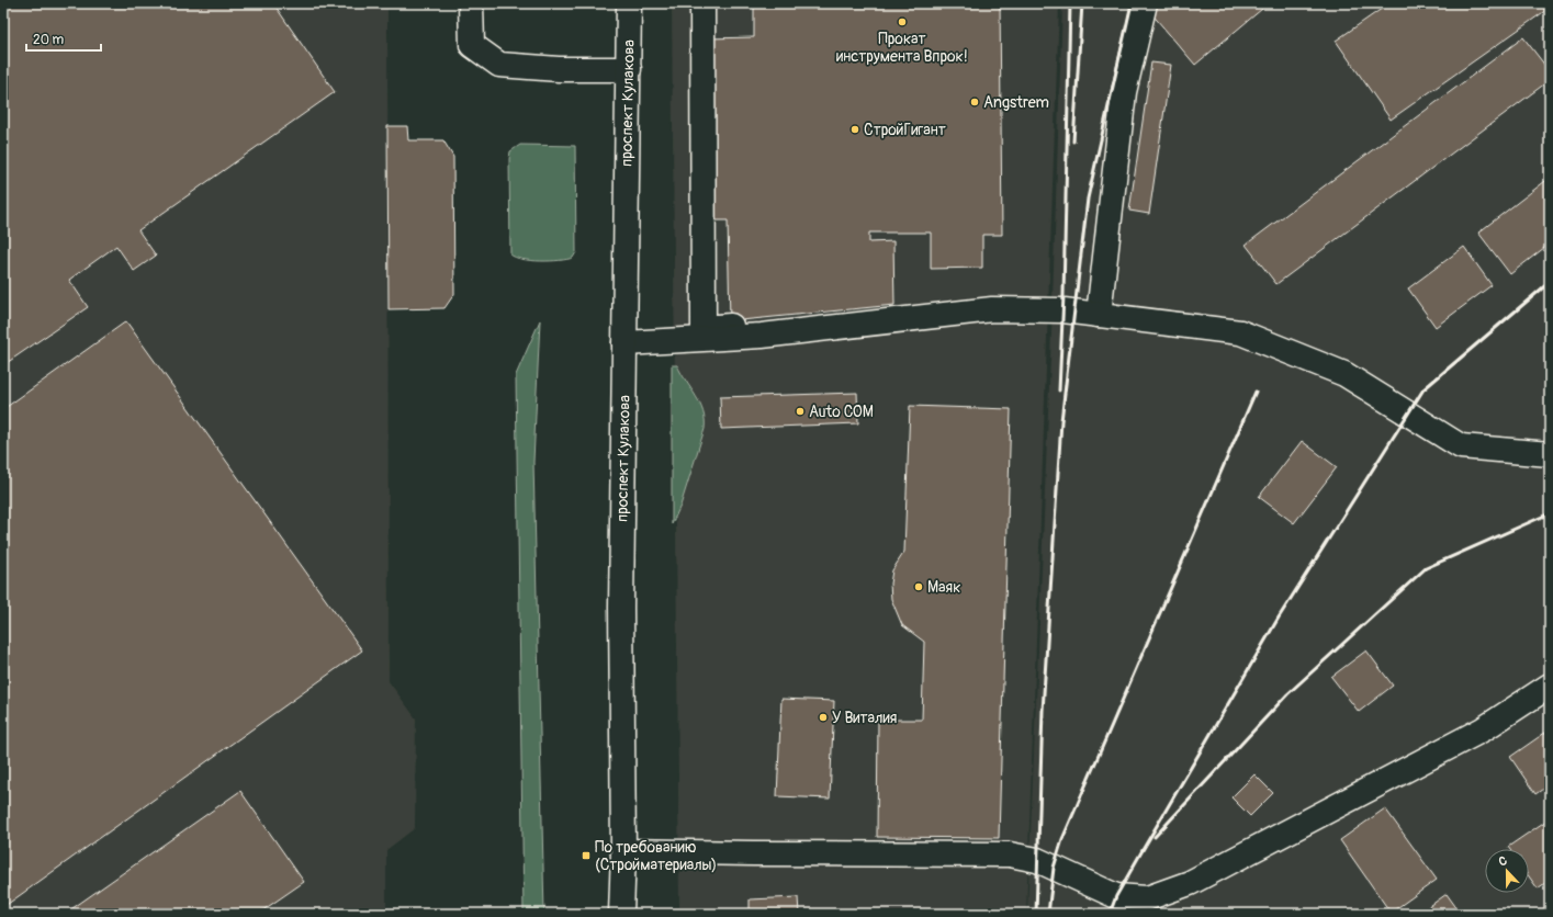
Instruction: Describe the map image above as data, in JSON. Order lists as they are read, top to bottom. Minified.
{"streets":{"street":["проспект Кулакова"]},"places":{"other":["Прокат инструмента Впрок!","Angstrem","СтройГигант","Auto COM","Маяк","У Виталия"],"transit":["По требованию (Стройматериалы)"]},"scale_bar":"20 m","north":"top"}
